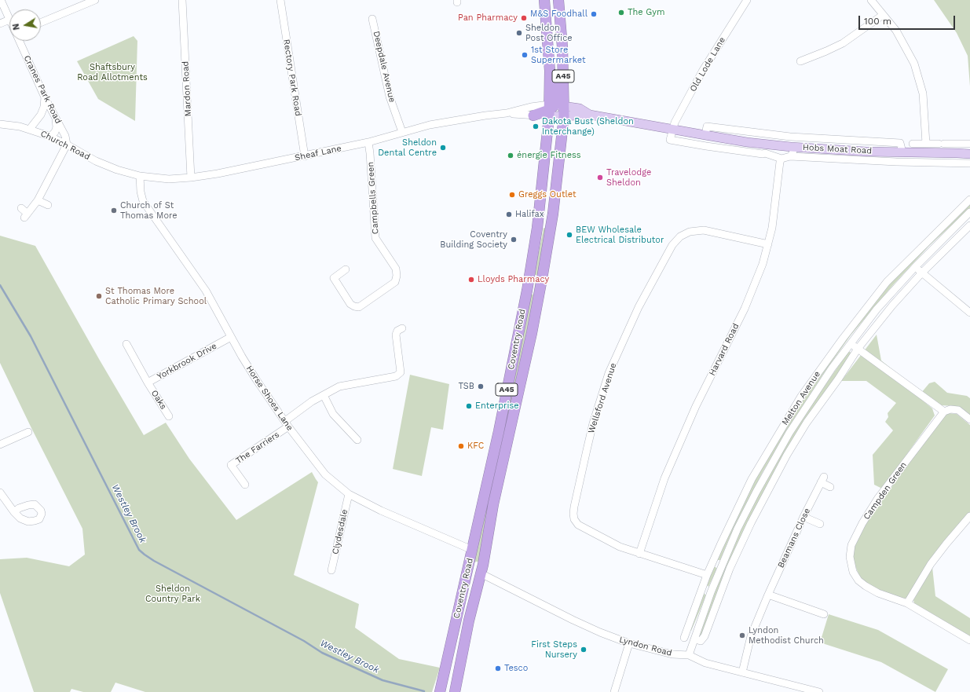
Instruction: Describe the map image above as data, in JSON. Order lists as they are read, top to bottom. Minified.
{"streets":{"highway":["A45","Coventry Road"],"main road":["Hobs Moat Road"],"street":["Old Lode Lane","Deepdale Avenue","Rectory Park Road","Mardon Road","Cranes Park Road","Church Road","Sheaf Lane","Campbells Green","Harvard Road","Yorkbrook Drive","Horse Shoes Lane","Wellsford Avenue","Melton Avenue","Oaks","The Farriers","Campden Green","Clydesdale","Beamans Close","Lyndon Road"]},"crossings":[["Old Lode Lane","Hobs Moat Road"],["Deepdale Avenue","Sheaf Lane"],["Rectory Park Road","Sheaf Lane"],["Mardon Road","Sheaf Lane"],["Cranes Park Road","Church Road"],["Church Road","Sheaf Lane"],["Hobs Moat Road","Coventry Road"],["Sheaf Lane","Campbells Green"],["Sheaf Lane","Horse Shoes Lane"],["Coventry Road","Horse Shoes Lane"],["Coventry Road","Lyndon Road"],["Harvard Road","Wellsford Avenue"],["Yorkbrook Drive","Horse Shoes Lane"],["Yorkbrook Drive","Oaks"],["Horse Shoes Lane","The Farriers"],["Horse Shoes Lane","Clydesdale"],["Wellsford Avenue","Melton Avenue"],["Melton Avenue","Lyndon Road"],["Beamans Close","Lyndon Road"]],"water":["Westley Brook"],"parks":["Shaftsbury Road Allotments","Sheldon Country Park"],"places":["The Gym","M&S Foodhall","Pan Pharmacy","Sheldon Post Office","1st Store Supermarket","Dakota Bust (Sheldon Interchange)","Sheldon Dental Centre","énergie Fitness","Travelodge Sheldon","Greggs Outlet","Church of St Thomas More","Halifax","BEW Wholesale Electrical Distributor","Coventry Building Society","Lloyds Pharmacy","St Thomas More Catholic Primary School","TSB","Enterprise","KFC","Lyndon Methodist Church","First Steps Nursery","Tesco"],"scale_bar":"100 m","north":"left"}
